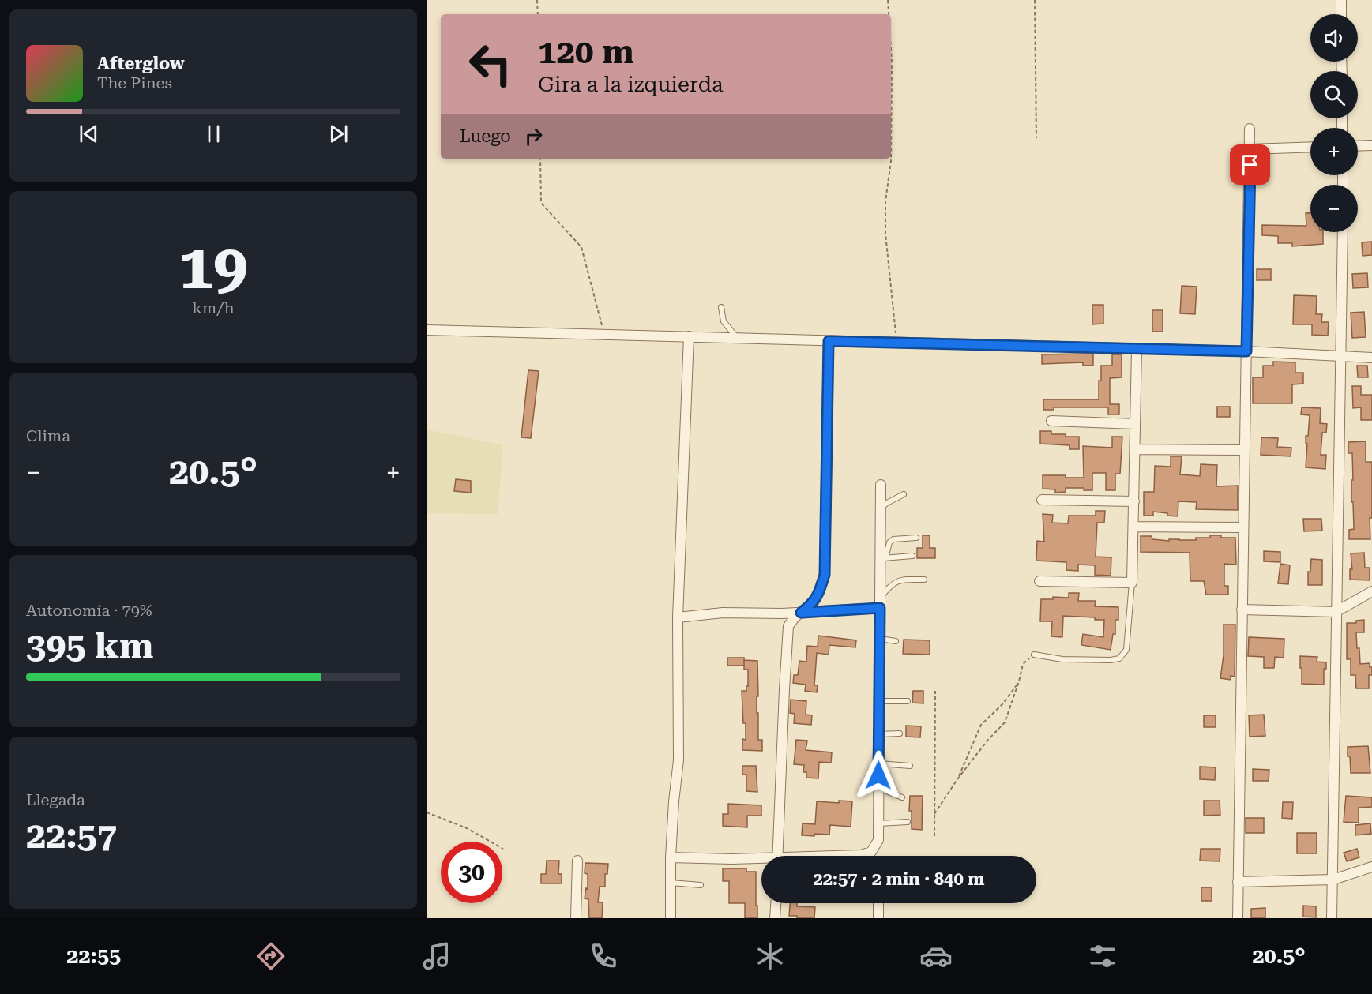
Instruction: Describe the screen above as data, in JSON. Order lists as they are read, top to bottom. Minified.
{"page":{"map_buttons":["+","−"],"turn":["120 m","Gira a la izquierda"],"song":["Afterglow","The Pines"],"then":"Luego","tile":[["19","km/h"],"Clima",["Autonomía · 79%","395 km"],["Llegada","22:57"]],"heat":["−","20.5°","+"],"limit":"30","trip":"22:57 · 2 min · 840 m","tabs":["22:55","20.5°"]}}
